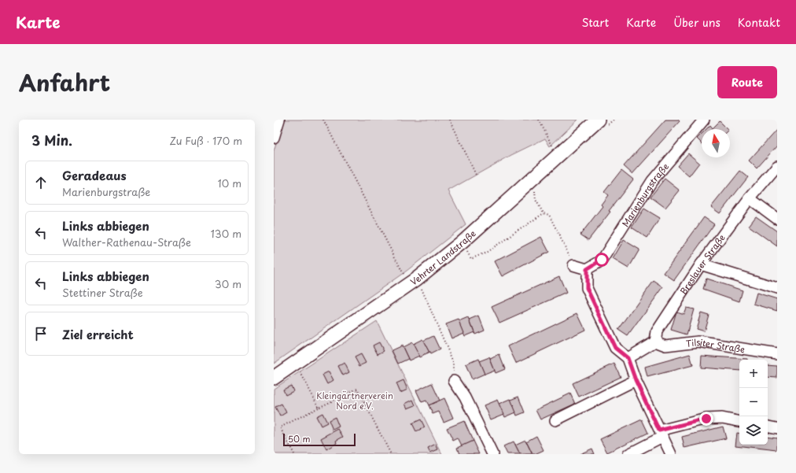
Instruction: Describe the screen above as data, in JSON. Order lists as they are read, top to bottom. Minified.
{"streets":{"main road":["Vehrter Landstraße"],"street":["Marienburgstraße","Breslauer Straße","Tilsiter Straße"]},"crossings":[["Breslauer Straße","Tilsiter Straße"]],"parks":["Kleingärtnerverein Nord e.V."],"scale_bar":"50 m","north":"top","page":{"header":"Karte","nav":["Start","Karte","Über uns","Kontakt"],"title":"Anfahrt","buttons":"Route","heading":["3 Min.","Zu Fuß · 170 m"],"list":[["Geradeaus","Marienburgstraße","10 m"],["Links abbiegen","Walther-Rathenau-Straße","130 m"],["Links abbiegen","Stettiner Straße","30 m"],"Ziel erreicht"],"map_buttons":["+","−"],"scale":"50 m"}}
